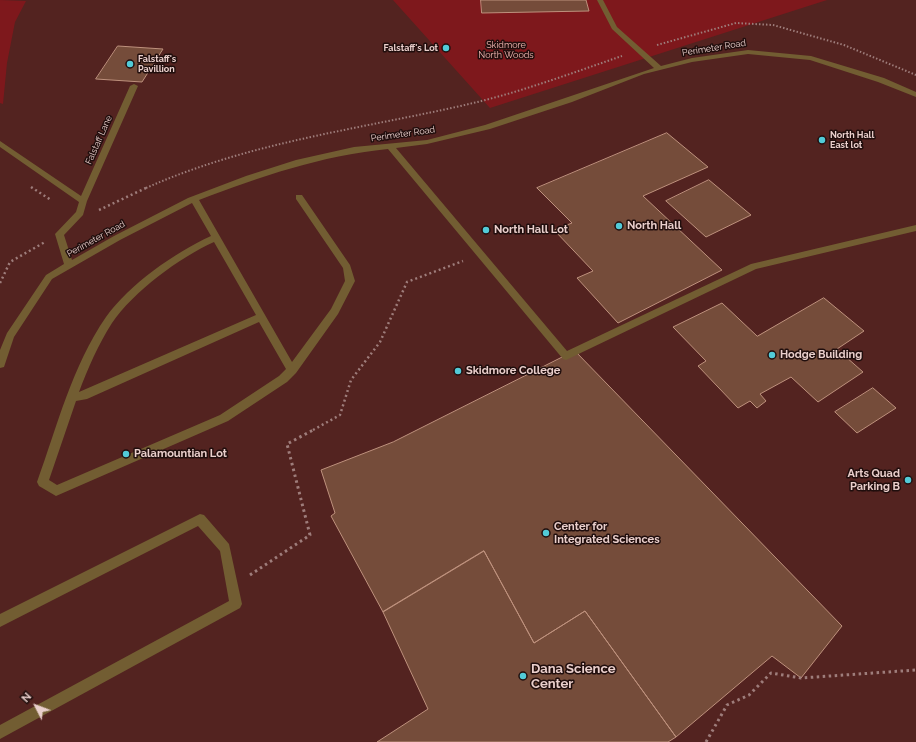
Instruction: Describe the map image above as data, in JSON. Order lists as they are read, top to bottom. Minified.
{"streets":{"lane":["Perimeter Road","Falstaff Lane"]},"parks":["Skidmore North Woods"],"places":["Falstaff's Lot","Falstaff's Pavillion","North Hall East lot","North Hall","North Hall Lot","Hodge Building","Skidmore College","Palamountian Lot","Arts Quad Parking B","Center for Integrated Sciences","Dana Science Center"],"north":"top left"}
